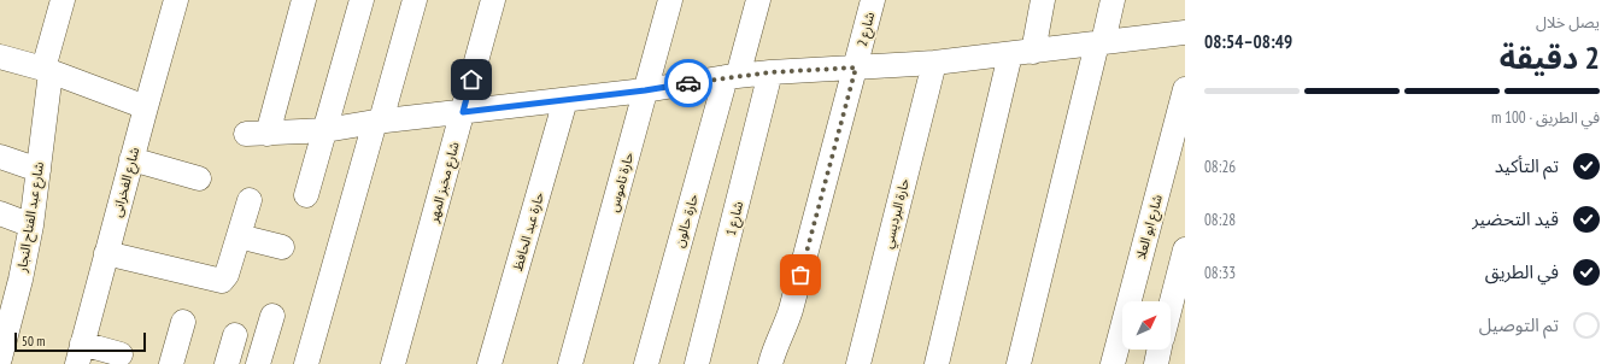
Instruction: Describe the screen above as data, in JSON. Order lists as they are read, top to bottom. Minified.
{"streets":{"street":["شارع 2","شارع الفخرانى","شارع مخبز المهر","حارة تاموس","حارة البرديسي","شارع عبد الفتاح النجار","شارع 1","حارة حالون","شارع ابو العلا","حارة عبد الحافظ"]},"scale_bar":"50 m","north":"top right","page":{"heading":["2 دقيقة","يصل خلال","08:49–08:54"],"bar":"في الطريق · 100 m","list":[["تم التأكيد","08:26"],["قيد التحضير","08:28"],["في الطريق","08:33"],"تم التوصيل"],"scale":"50 m"}}
